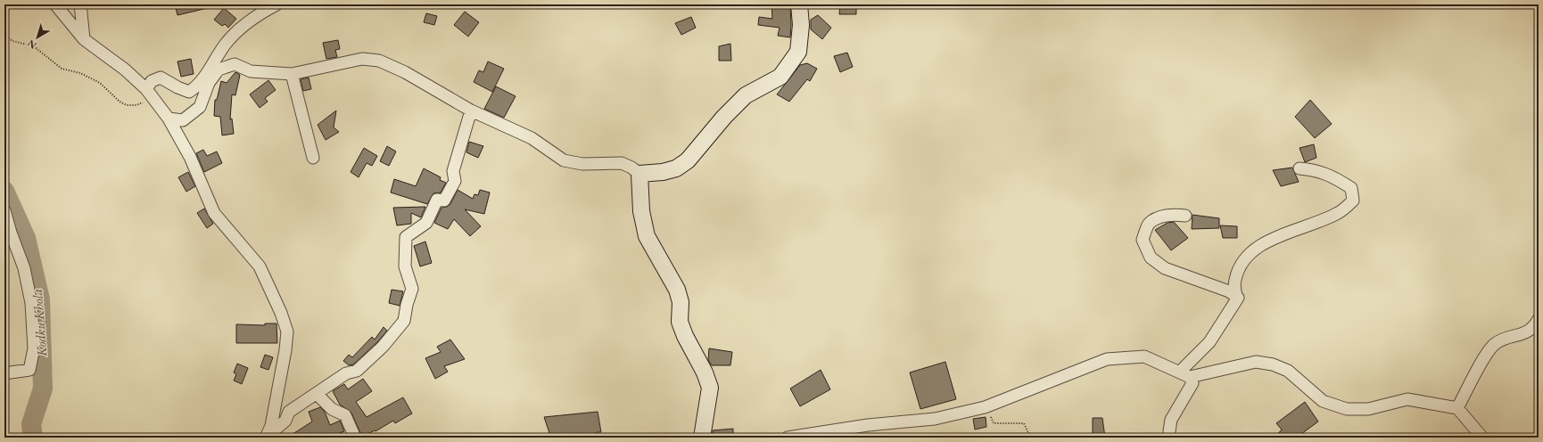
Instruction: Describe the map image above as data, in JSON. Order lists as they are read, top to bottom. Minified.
{"water":["Kodku Khola"],"north":"bottom left"}
